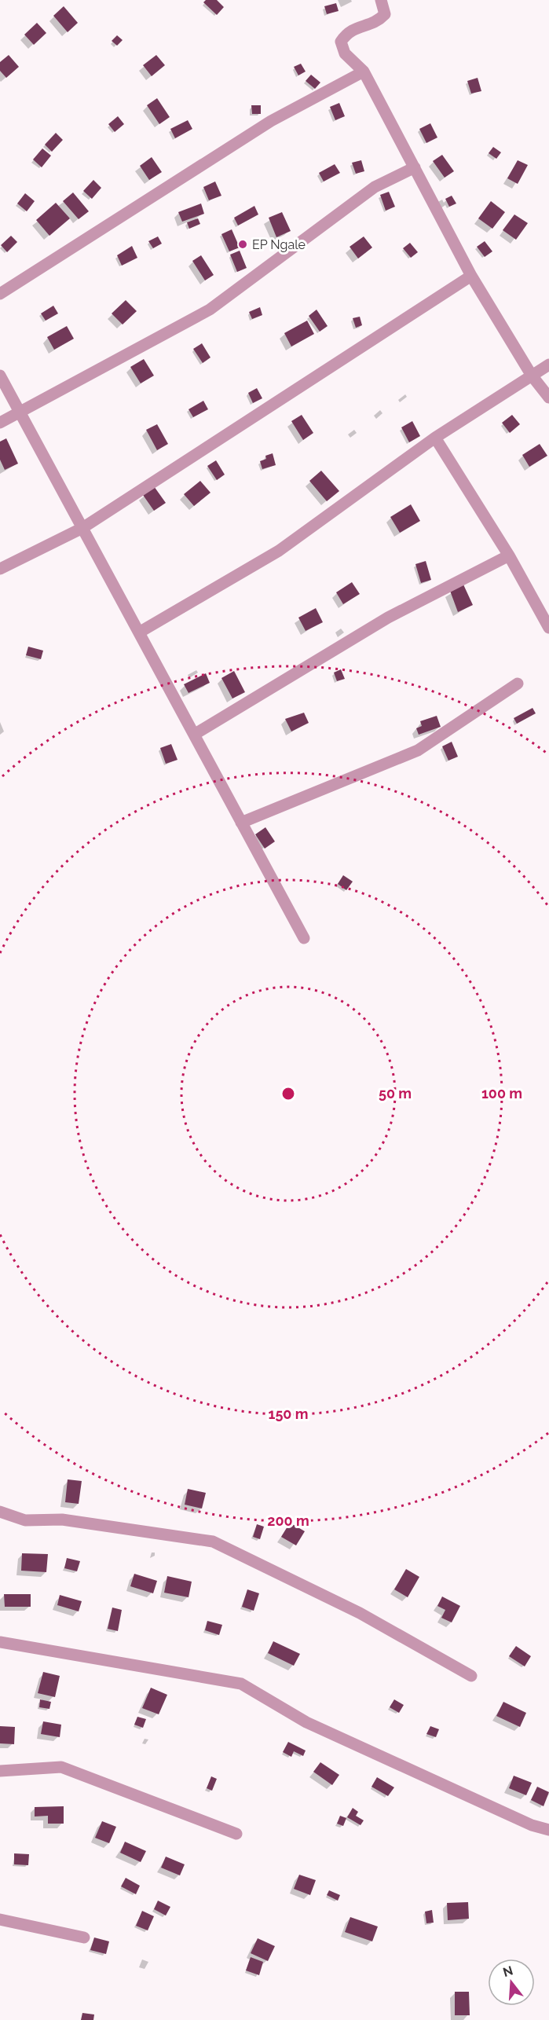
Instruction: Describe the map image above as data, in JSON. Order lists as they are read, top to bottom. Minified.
{"places":["EP Ngale"],"north":"top","rings":["50 m","100 m","150 m","200 m"]}
